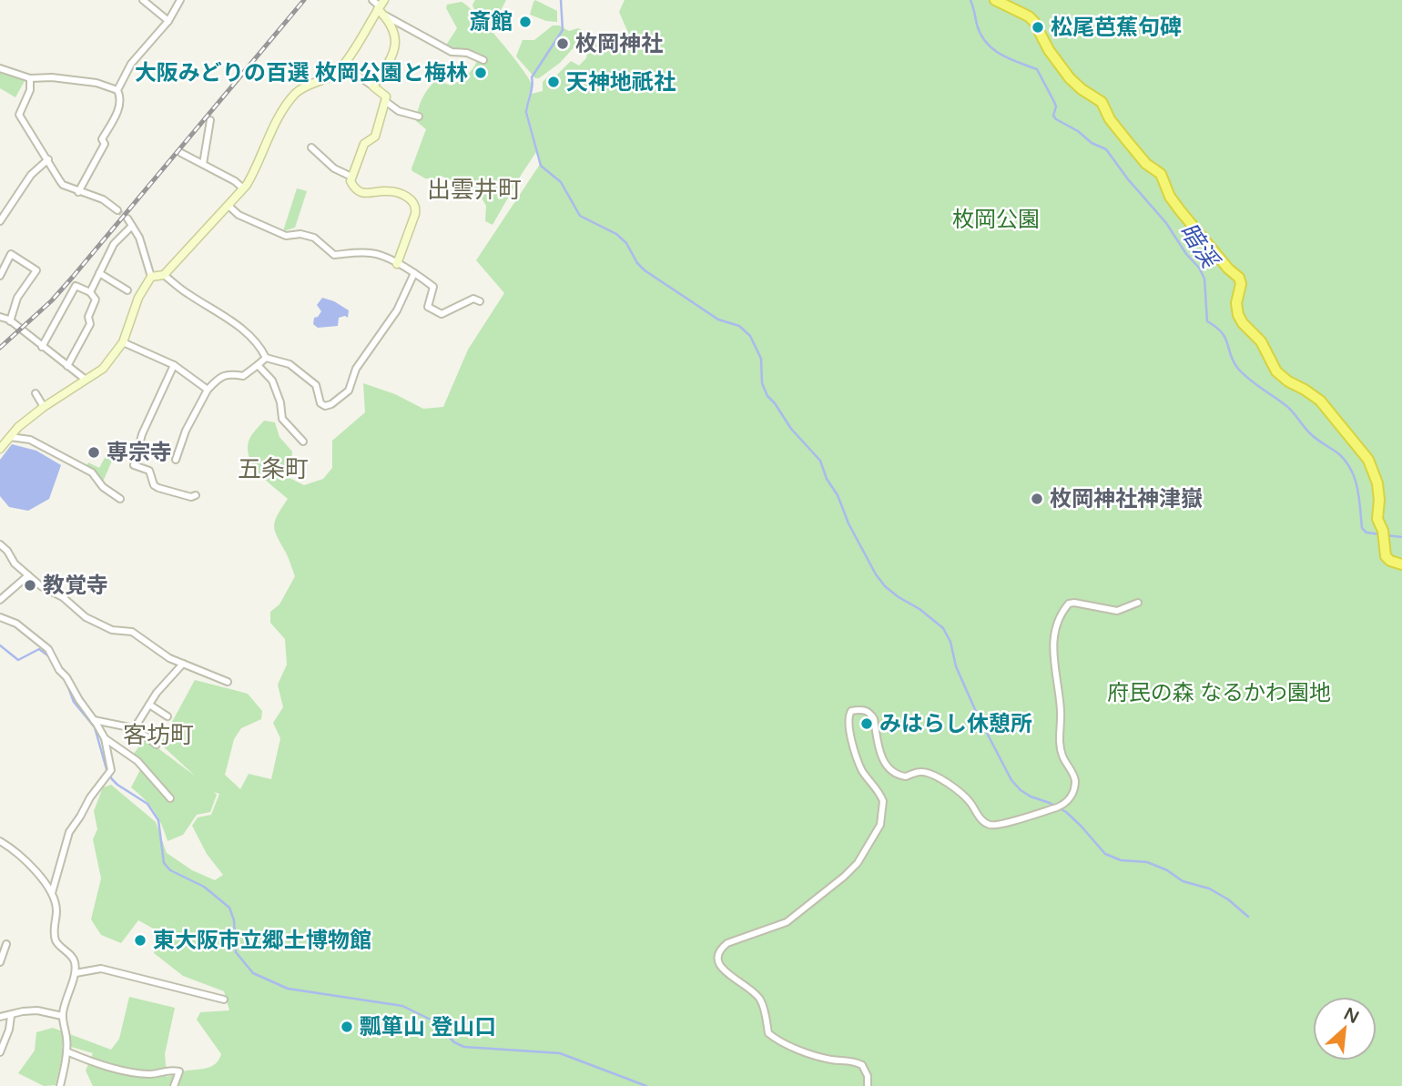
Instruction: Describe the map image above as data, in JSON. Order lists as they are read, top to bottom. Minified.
{"districts":["出雲井町","五条町","客坊町"],"water":["暗渓"],"parks":["枚岡公園","府民の森 なるかわ園地"],"places":["斎館","松尾芭蕉句碑","枚岡神社","大阪みどりの百選 枚岡公園と梅林","天神地祇社","専宗寺","枚岡神社神津嶽","教覚寺","みはらし休憩所","東大阪市立郷土博物館","瓢箪山 登山口"],"north":"top right"}
